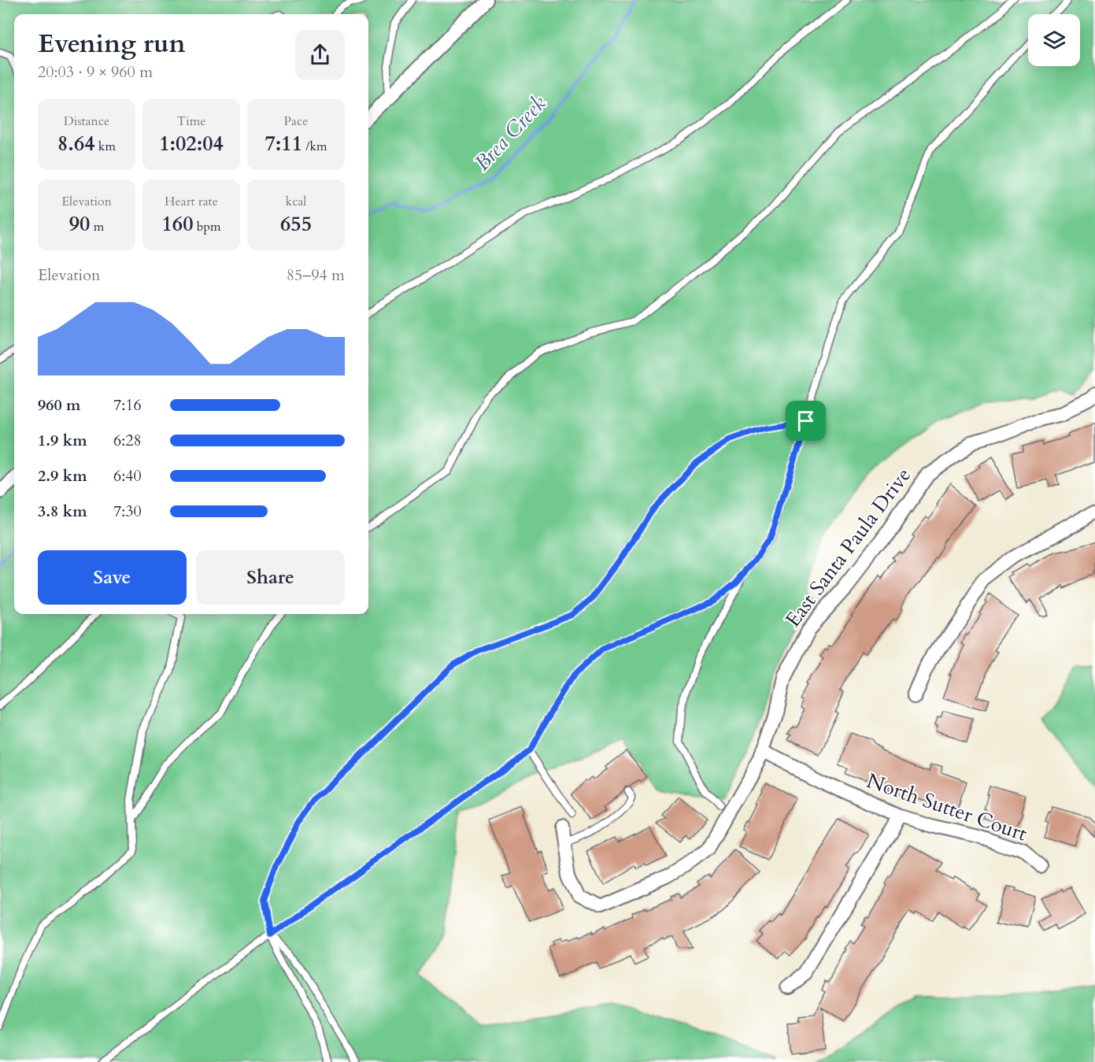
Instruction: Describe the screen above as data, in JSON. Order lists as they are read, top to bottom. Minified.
{"streets":{"street":["East Santa Paula Drive","North Sutter Court"]},"crossings":[["East Santa Paula Drive","North Sutter Court"]],"water":["Brea Creek"],"page":{"heading":["Evening run","20:03 · 9 × 960 m"],"stats":[["Distance","8.64 km"],["Time","1:02:04"],["Pace","7:11 /km"],["Elevation","90 m"],["Heart rate","160 bpm"],["kcal","655"]],"chart":["Elevation","85–94 m"],"list":[{"name":"960 m","note":"7:16"},{"name":"1.9 km","note":"6:28"},{"name":"2.9 km","note":"6:40"},{"name":"3.8 km","note":"7:30"}],"buttons":["Save","Share"]}}
